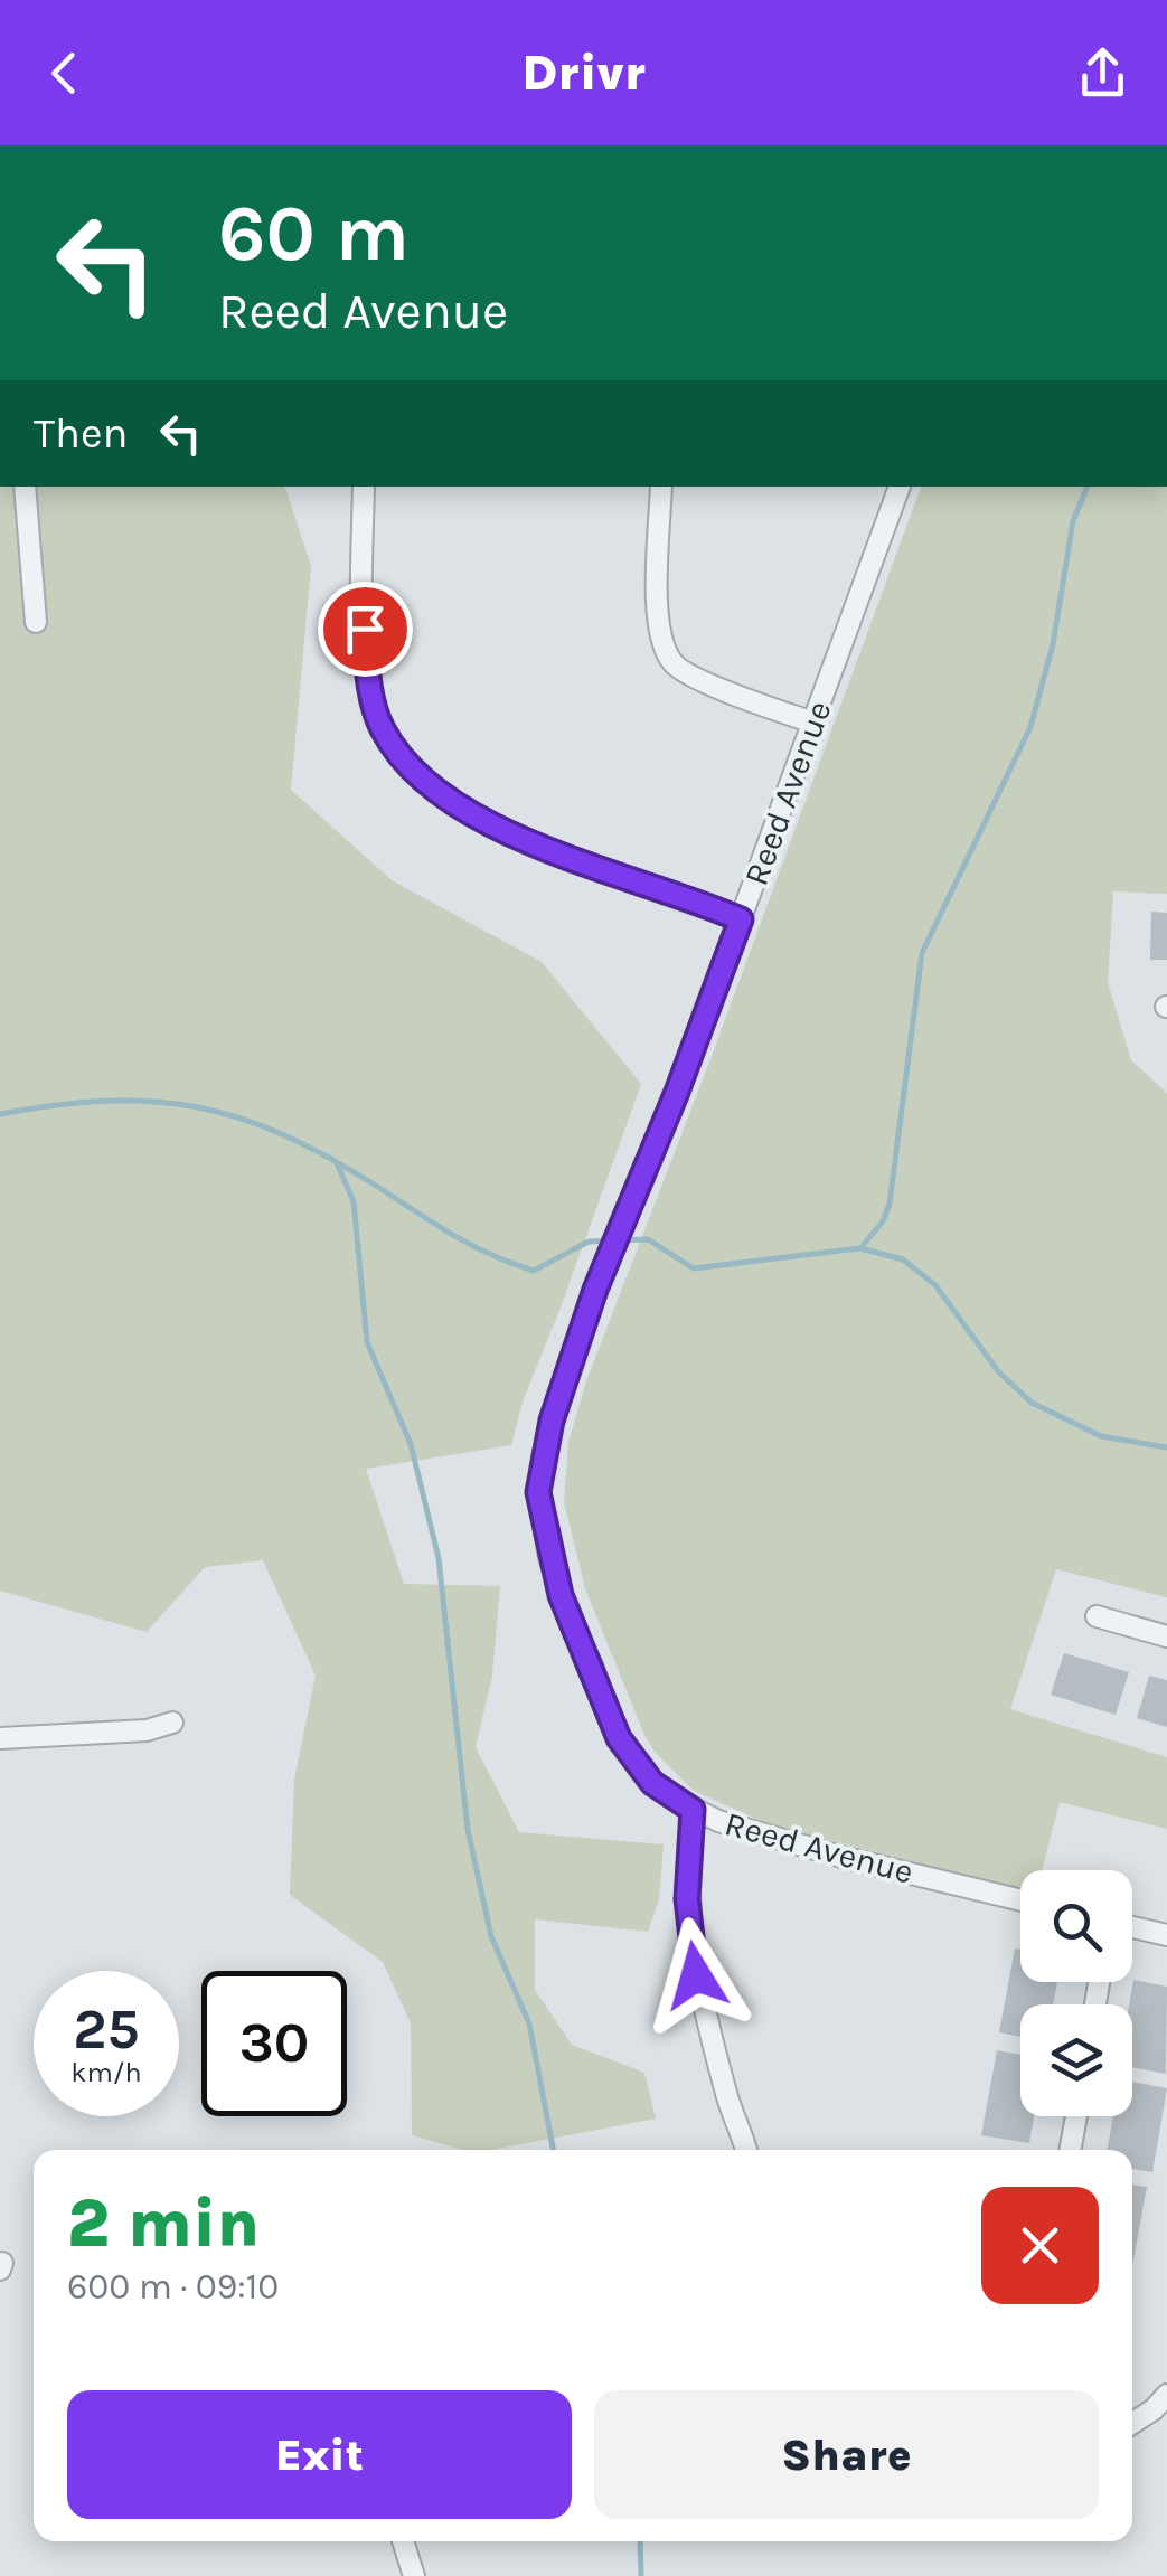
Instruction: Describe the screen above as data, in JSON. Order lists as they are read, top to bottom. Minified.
{"streets":{"street":["Reed Avenue"]},"page":{"header":"Drivr","turn":["60 m","Reed Avenue"],"then":"Then","speed":"25 km/h","limit":"30","heading":["2 min","600 m · 09:10"],"buttons":["Exit","Share"]}}
